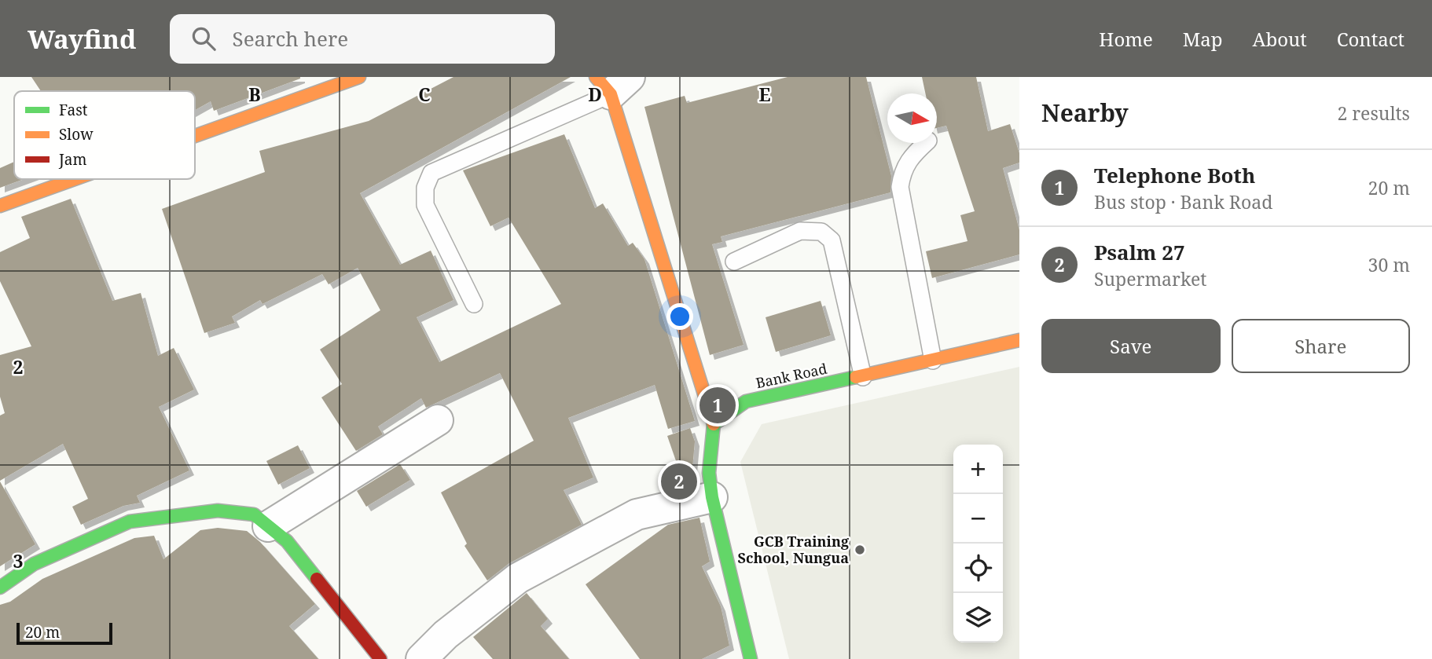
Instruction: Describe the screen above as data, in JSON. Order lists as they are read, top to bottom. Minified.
{"streets":{"street":["Bank Road"]},"places":["GCB Training School, Nungua"],"legend":["Fast","Slow","Jam"],"scale_bar":"20 m","north":"right","page":{"header":"Wayfind","search":"Search here","nav":["Home","Map","About","Contact"],"heading":["Nearby","2 results"],"list":[{"mark":"1","name":"Telephone Both","note":"Bus stop · Bank Road","value":"20 m"},{"mark":"2","name":"Psalm 27","note":"Supermarket","value":"30 m"}],"buttons":["Save","Share"],"pins":["1","2"],"map_buttons":["+","−"],"scale":"20 m"},"grid":{"columns":["B","C","D","E"],"rows":["2","3"]}}
